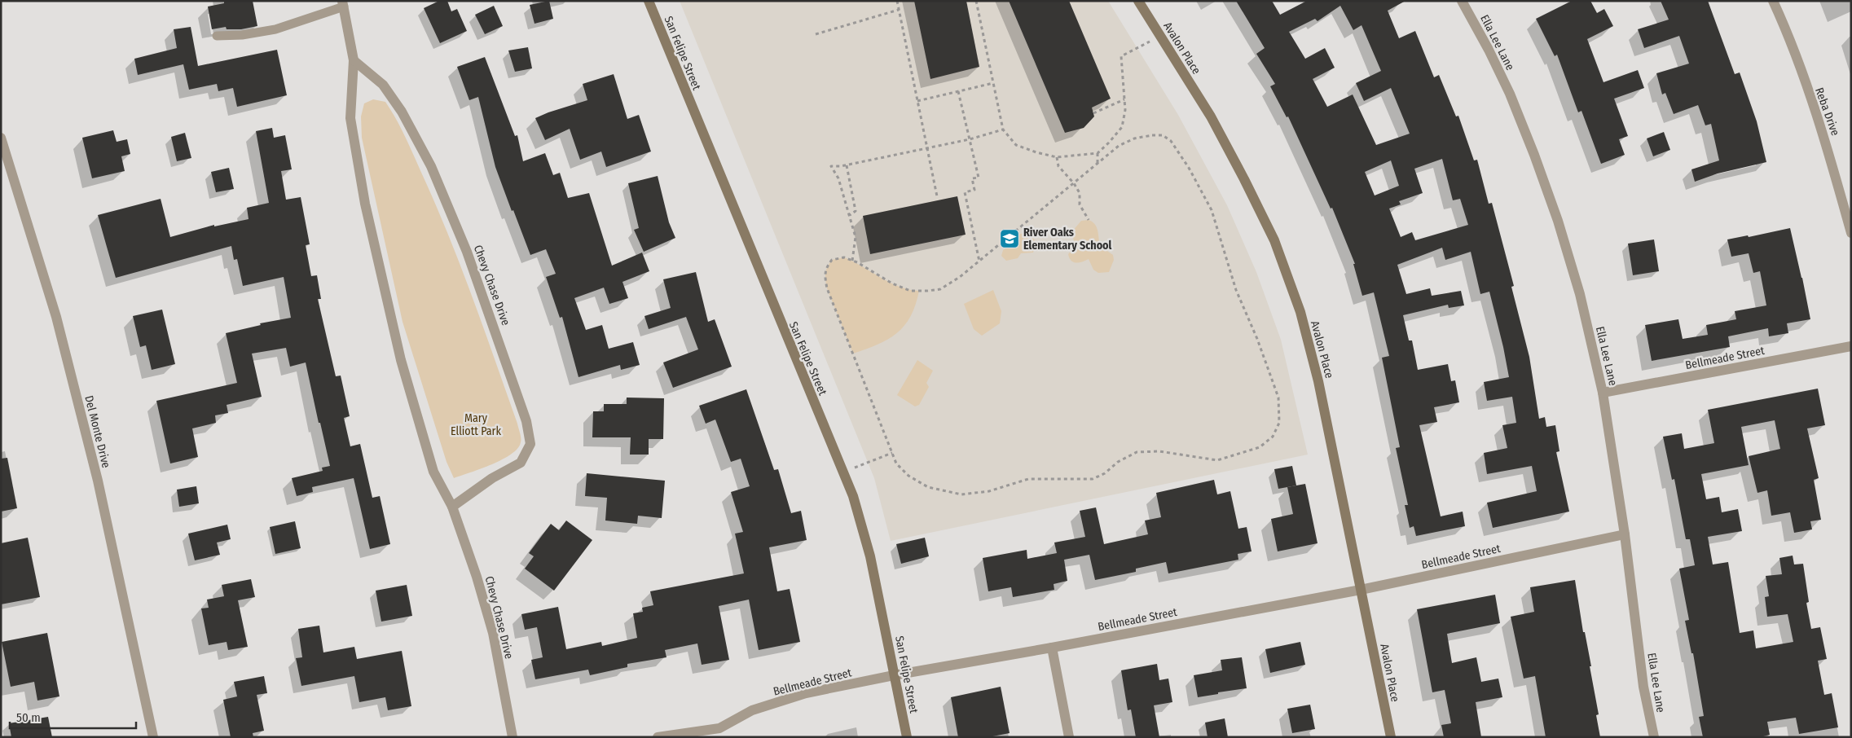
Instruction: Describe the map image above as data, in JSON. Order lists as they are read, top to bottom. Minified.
{"streets":{"street":["Ella Lee Lane","Avalon Place","San Felipe Street","Reba Drive","Chevy Chase Drive","Bellmeade Street","Del Monte Drive"]},"crossings":[["Ella Lee Lane","Bellmeade Street"],["Avalon Place","Bellmeade Street"],["San Felipe Street","Bellmeade Street"]],"parks":["Mary Elliott Park"],"places":{"school or university":["River Oaks Elementary School"]},"scale_bar":"50 m"}
